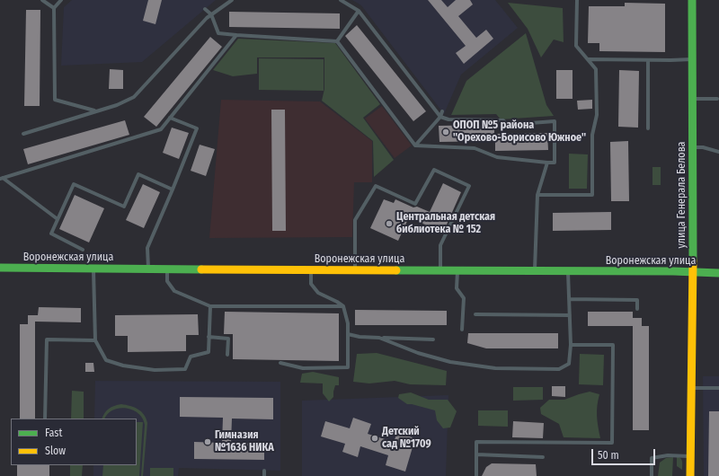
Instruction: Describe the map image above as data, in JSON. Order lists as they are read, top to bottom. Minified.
{"streets":{"street":["улица Генерала Белова","Воронежская улица"]},"crossings":[["улица Генерала Белова","Воронежская улица"]],"places":["ОПОП №5 района \"Орехово-Борисово Южное\"","Центральная детская библиотека № 152","Детский сад №1709","Гимназия №1636 НИКА"],"legend":["Fast","Slow"],"scale_bar":"50 m"}
